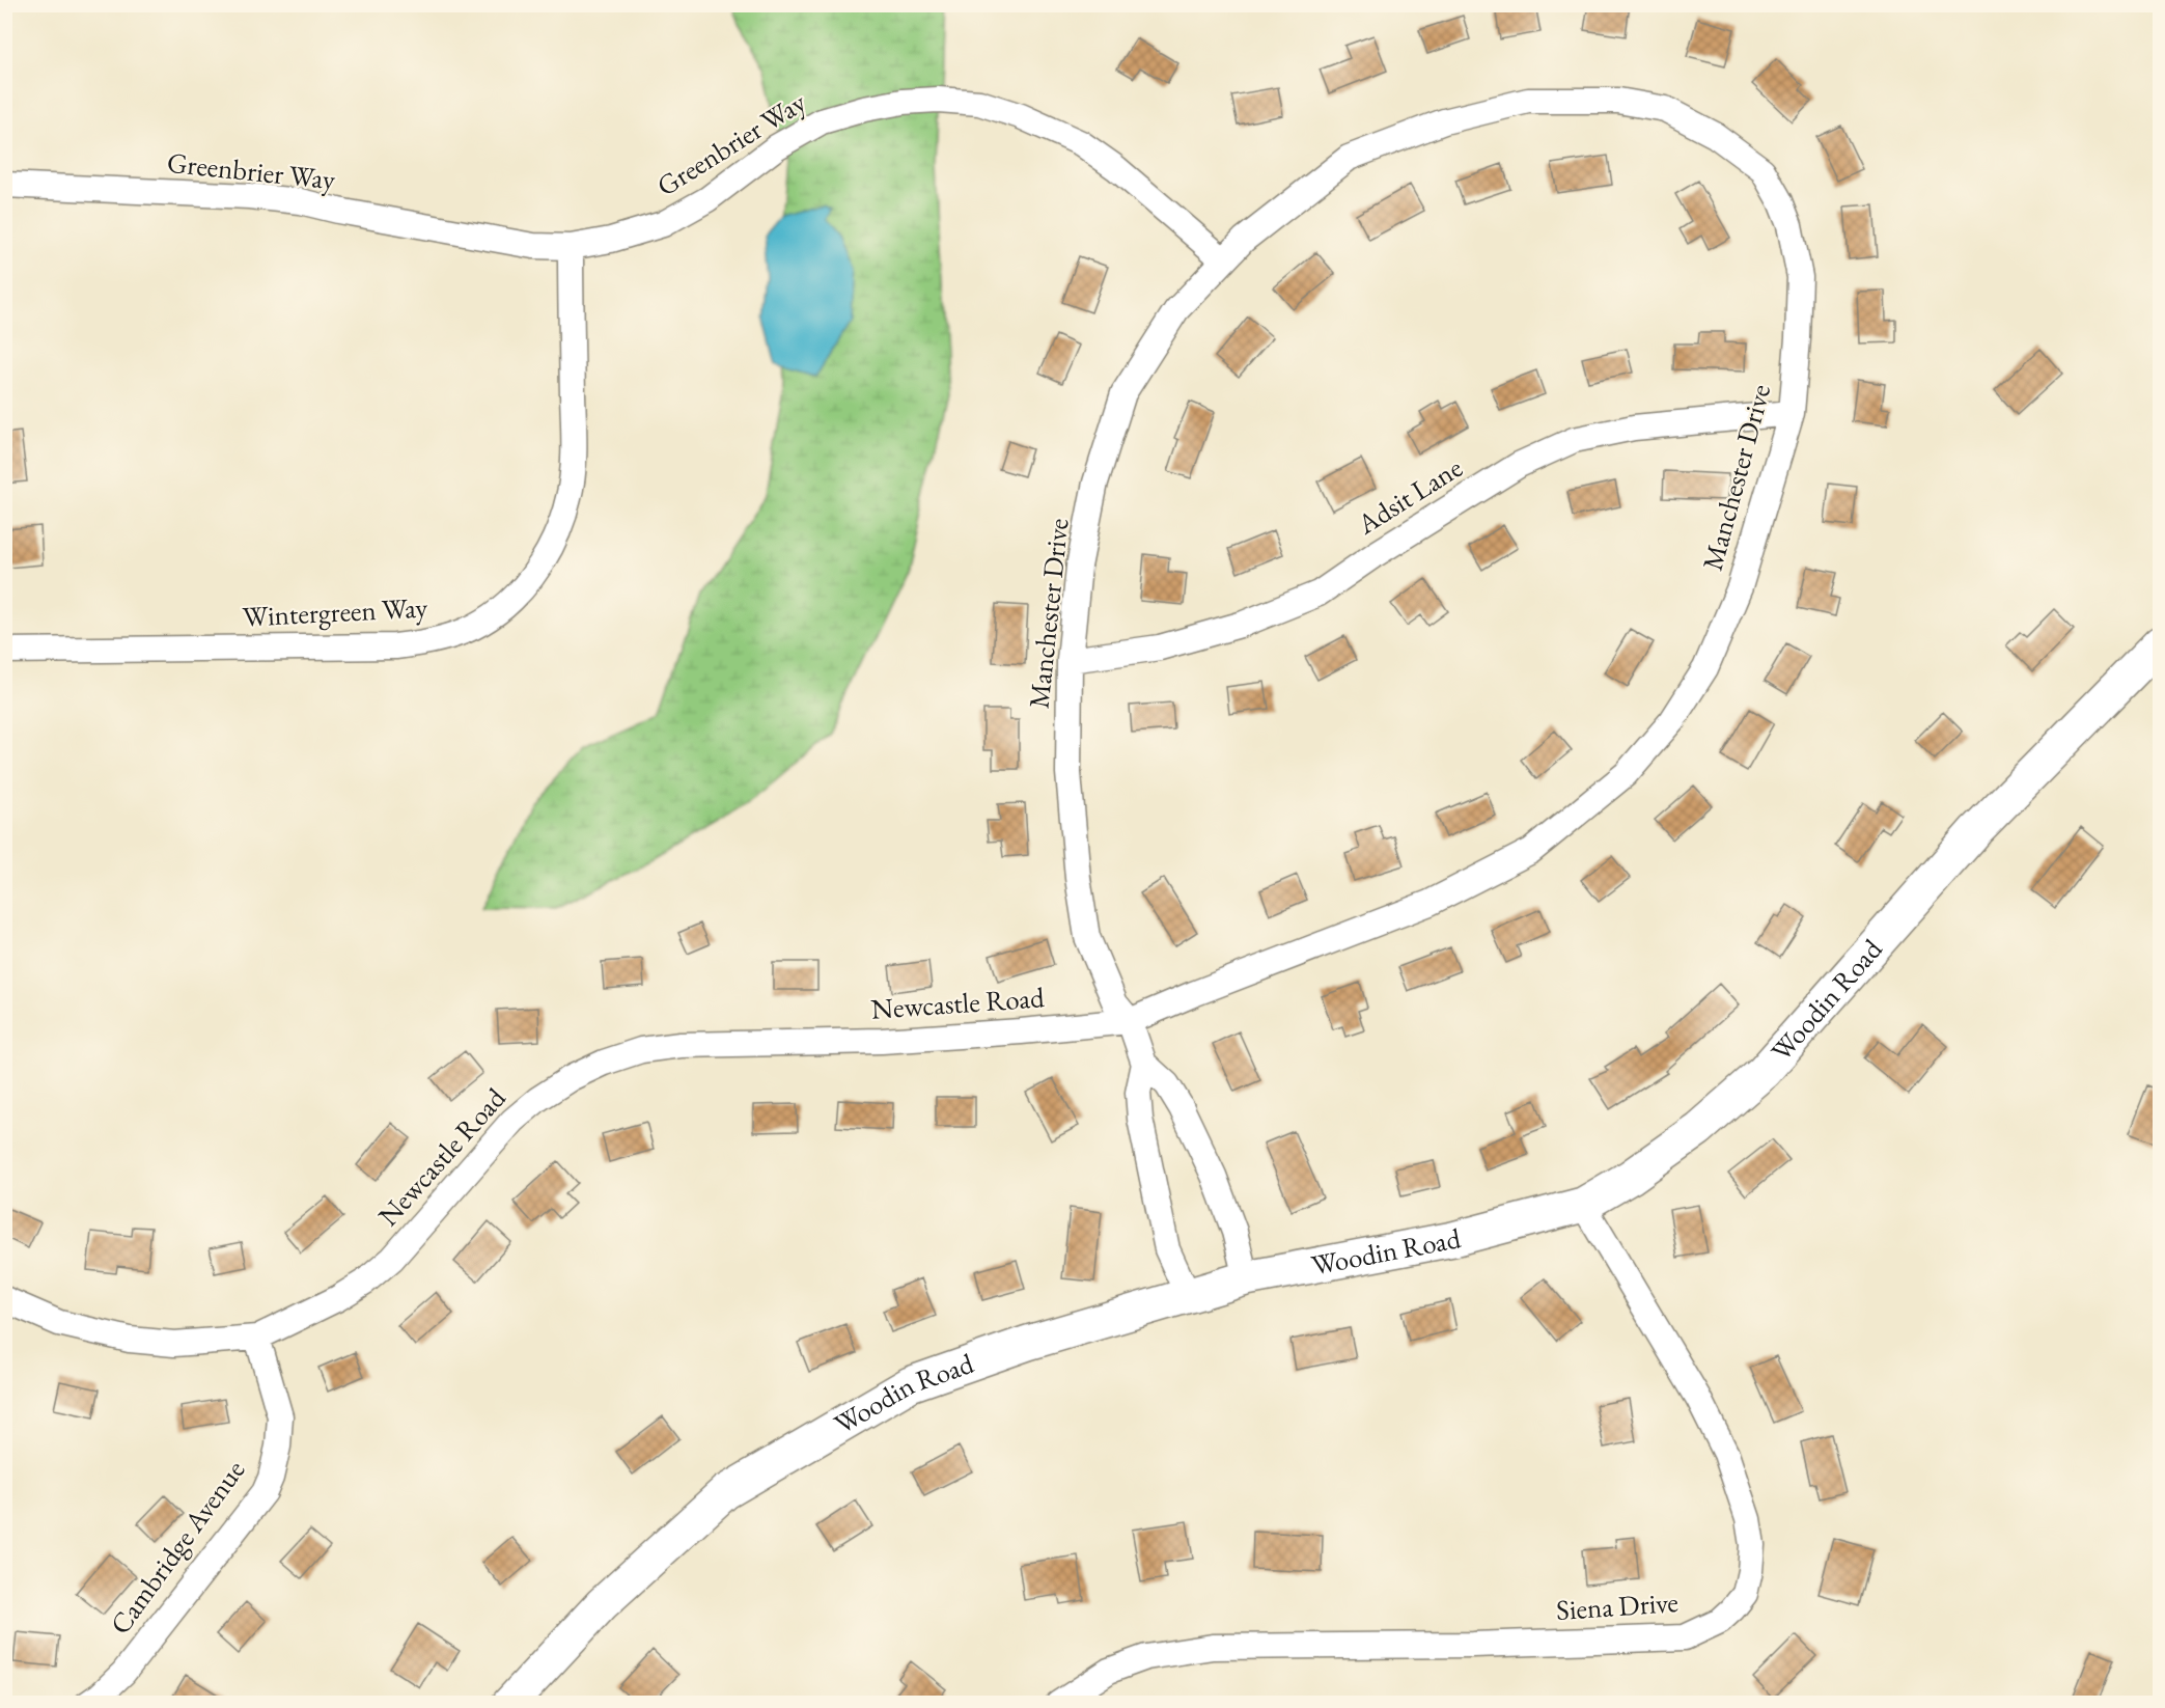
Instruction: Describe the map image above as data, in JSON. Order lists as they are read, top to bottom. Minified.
{"streets":{"street":["Greenbrier Way","Manchester Drive","Adsit Lane","Wintergreen Way","Woodin Road","Newcastle Road","Cambridge Avenue","Siena Drive"]},"crossings":[["Greenbrier Way","Manchester Drive"],["Greenbrier Way","Wintergreen Way"],["Manchester Drive","Adsit Lane"],["Manchester Drive","Woodin Road"],["Manchester Drive","Newcastle Road"],["Woodin Road","Siena Drive"],["Newcastle Road","Cambridge Avenue"]]}
